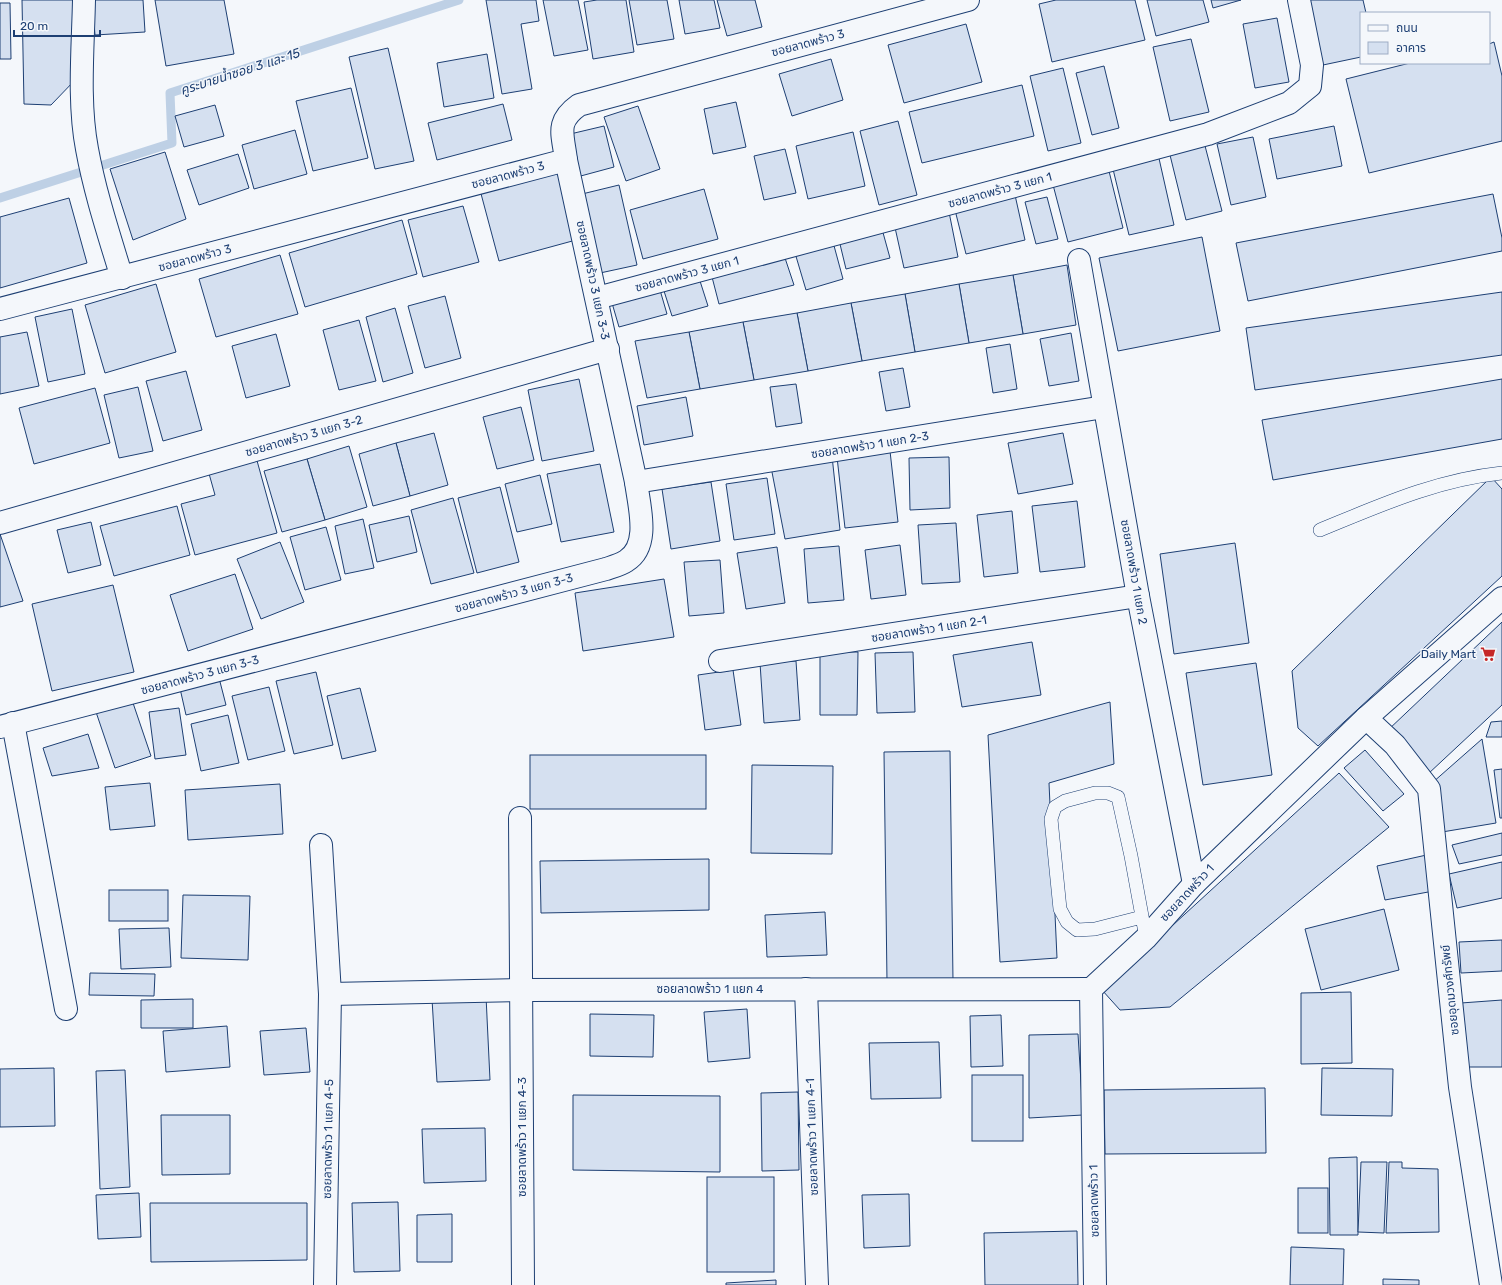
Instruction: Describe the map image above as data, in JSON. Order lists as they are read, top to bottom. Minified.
{"streets":{"street":["ซอยลาดพร้าว 3","ซอยลาดพร้าว 3 แยก 1","ซอยลาดพร้าว 3 แยก 3-3","ซอยลาดพร้าว 3 แยก 3-2","ซอยลาดพร้าว 1 แยก 2-3","ซอยลาดพร้าว 1 แยก 2","ซอยลาดพร้าว 1 แยก 2-1","ซอยลาดพร้าว 1","ซอยลาดพร้าว 1 แยก 4","ซอยอุดมวงศ์ทรัพย์","ซอยลาดพร้าว 1 แยก 4-3","ซอยลาดพร้าว 1 แยก 4-1","ซอยลาดพร้าว 1 แยก 4-5"]},"crossings":[["ซอยลาดพร้าว 3","ซอยลาดพร้าว 3 แยก 3-3"],["ซอยลาดพร้าว 3 แยก 1","ซอยลาดพร้าว 3 แยก 3-3"],["ซอยลาดพร้าว 3 แยก 3-3","ซอยลาดพร้าว 3 แยก 3-2"],["ซอยลาดพร้าว 3 แยก 3-3","ซอยลาดพร้าว 1 แยก 2-3"],["ซอยลาดพร้าว 1 แยก 2-3","ซอยลาดพร้าว 1 แยก 2"],["ซอยลาดพร้าว 1 แยก 2","ซอยลาดพร้าว 1 แยก 2-1"],["ซอยลาดพร้าว 1 แยก 2","ซอยลาดพร้าว 1"],["ซอยลาดพร้าว 1","ซอยลาดพร้าว 1 แยก 4"],["ซอยลาดพร้าว 1","ซอยอุดมวงศ์ทรัพย์"],["ซอยลาดพร้าว 1 แยก 4","ซอยลาดพร้าว 1 แยก 4-3"],["ซอยลาดพร้าว 1 แยก 4","ซอยลาดพร้าว 1 แยก 4-1"],["ซอยลาดพร้าว 1 แยก 4","ซอยลาดพร้าว 1 แยก 4-5"]],"water":["คูระบายน้ำซอย 3 และ 15"],"places":{"supermarket":["Daily Mart"]},"legend":["ถนน","อาคาร"],"scale_bar":"20 m"}
